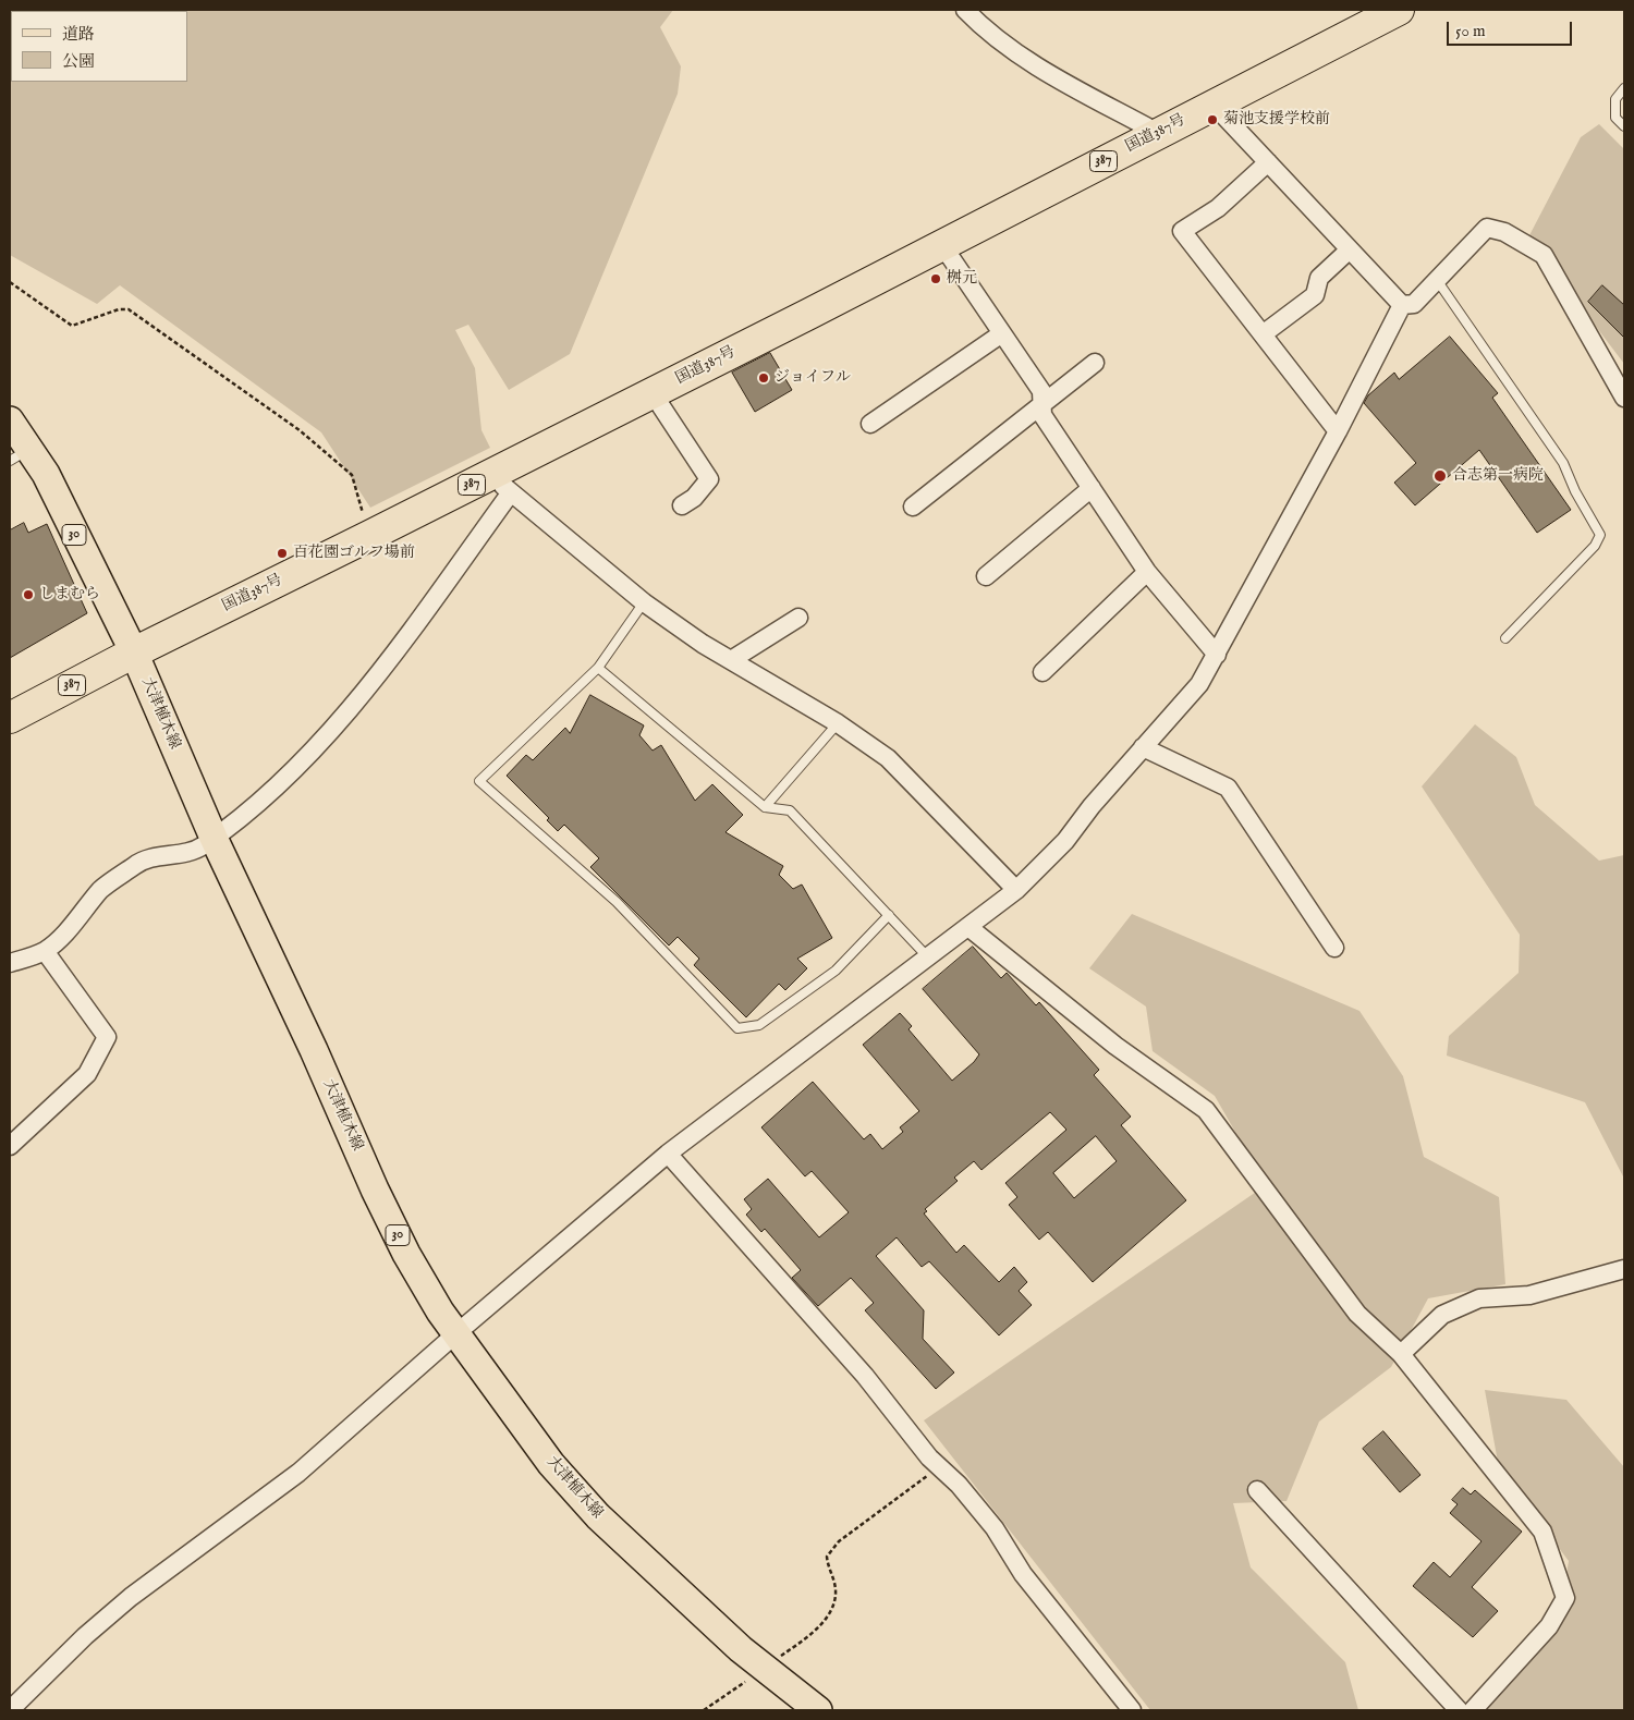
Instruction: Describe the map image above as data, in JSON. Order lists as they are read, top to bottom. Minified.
{"streets":{"highway":["国道387号","387"],"main road":["30","大津植木線"]},"crossings":[["国道387号","大津植木線"]],"places":["菊池支援学校前","桝元","ジョイフル","合志第一病院","百花園ゴルフ場前","しまむら"],"legend":["道路","公園"],"scale_bar":"50 m"}
